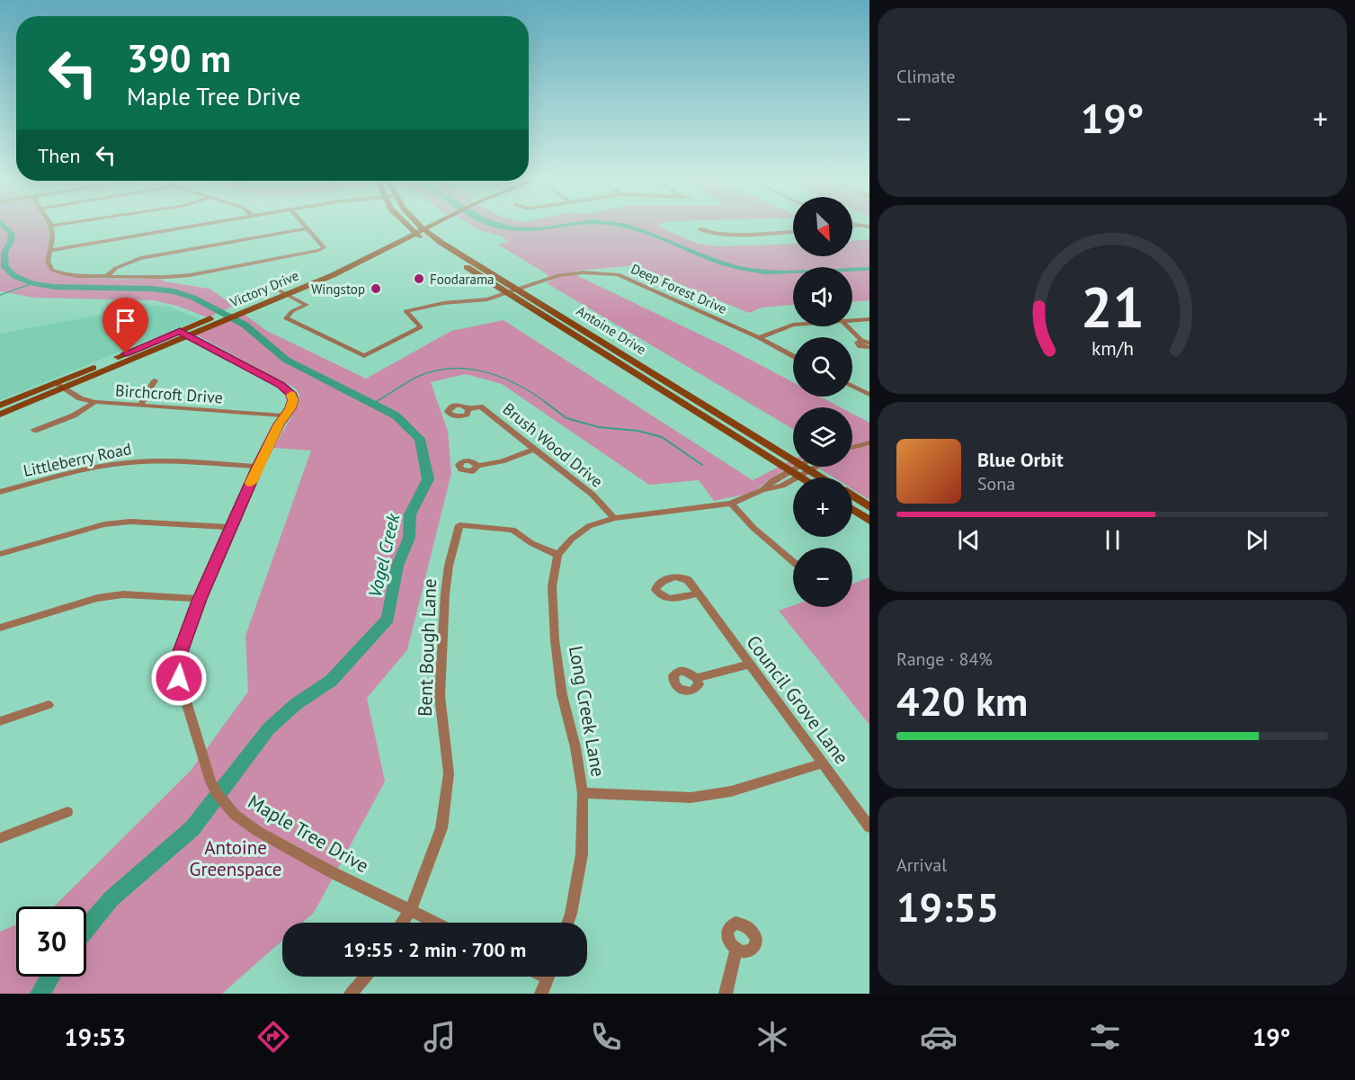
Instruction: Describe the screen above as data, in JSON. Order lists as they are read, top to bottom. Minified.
{"streets":{"main road":["Victory Drive","Antoine Drive"],"street":["Deep Forest Drive","Birchcroft Drive","Brush Wood Drive","Littleberry Road","Bent Bough Lane","Council Grove Lane","Long Creek Lane","Maple Tree Drive"]},"crossings":[["Victory Drive","Deep Forest Drive"],["Victory Drive","Antoine Drive"],["Victory Drive","Birchcroft Drive"],["Victory Drive","Maple Tree Drive"],["Deep Forest Drive","Antoine Drive"],["Birchcroft Drive","Maple Tree Drive"],["Littleberry Road","Maple Tree Drive"],["Bent Bough Lane","Long Creek Lane"],["Bent Bough Lane","Maple Tree Drive"]],"water":["Vogel Creek"],"parks":["Antoine Greenspace"],"places":["Foodarama","Wingstop"],"north":"bottom right","page":{"tile":["Climate",["Range · 84%","420 km"],["Arrival","19:55"]],"turn":["390 m","Maple Tree Drive"],"heat":["−","19°","+"],"then":"Then","map_buttons":["+","−"],"song":["Blue Orbit","Sona"],"limit":"30","trip":"19:55 · 2 min · 700 m","tabs":["19:53","19°"],"gauge":["21","km/h"]}}
